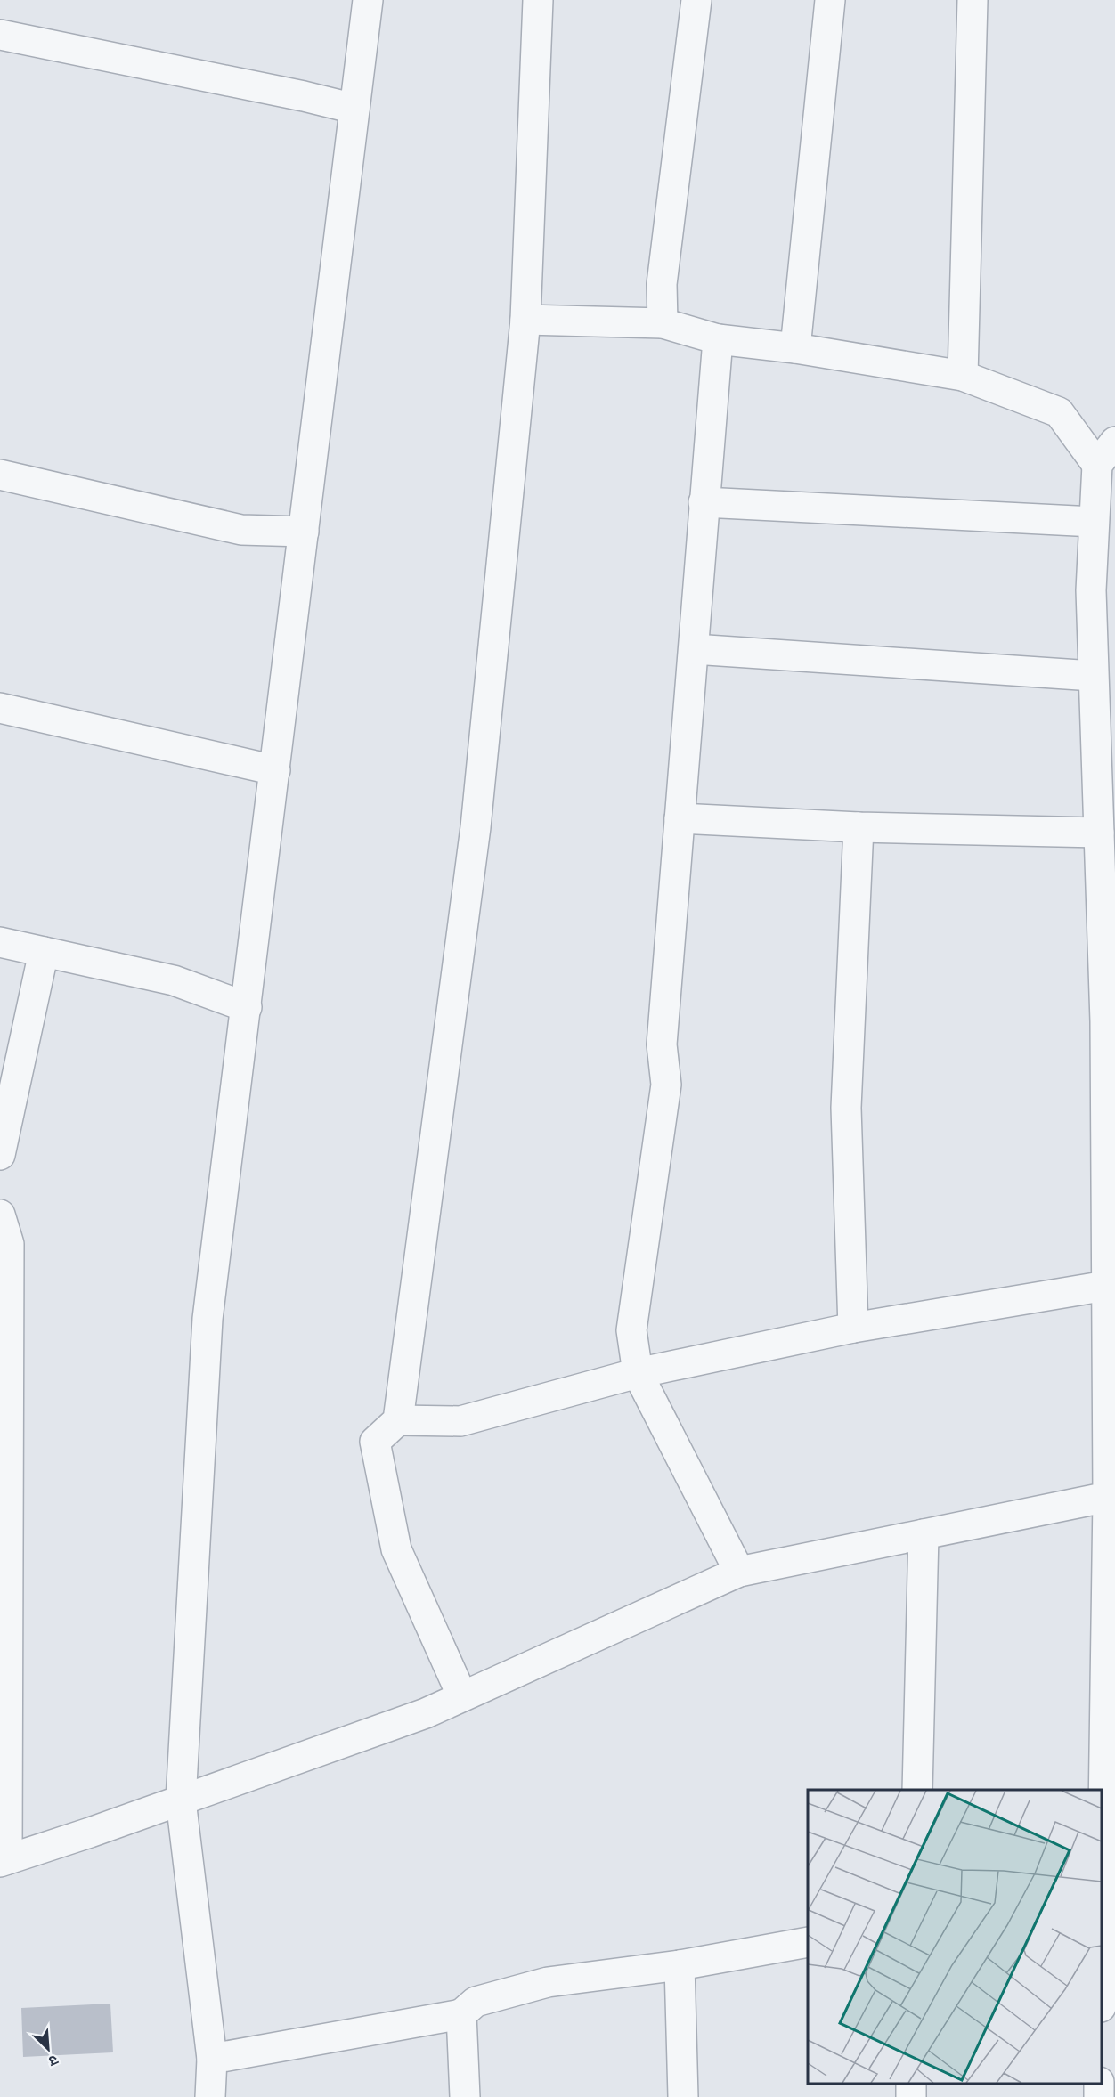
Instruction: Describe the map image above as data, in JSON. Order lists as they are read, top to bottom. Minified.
{"north":"bottom right"}
